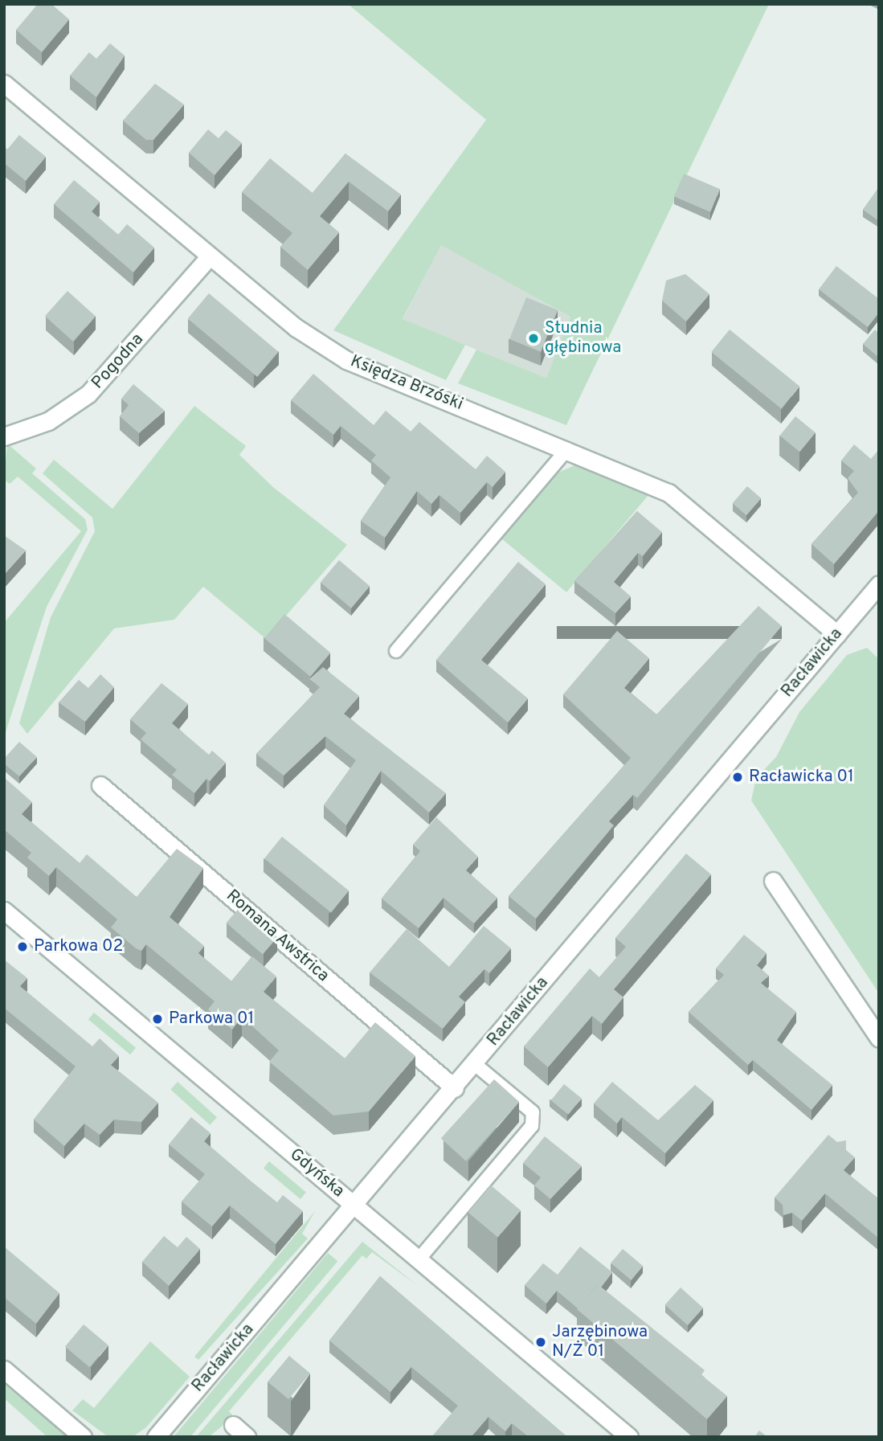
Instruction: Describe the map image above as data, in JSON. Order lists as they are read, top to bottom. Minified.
{"streets":{"street":["Pogodna","Księdza Brzóski","Racławicka","Romana Awstrica","Gdyńska"]},"crossings":[["Pogodna","Księdza Brzóski"],["Księdza Brzóski","Racławicka"],["Racławicka","Romana Awstrica"],["Racławicka","Gdyńska"]],"places":["Studnia głębinowa","Racławicka 01","Parkowa 02","Parkowa 01","Jarzębinowa N/Ż 01"]}
